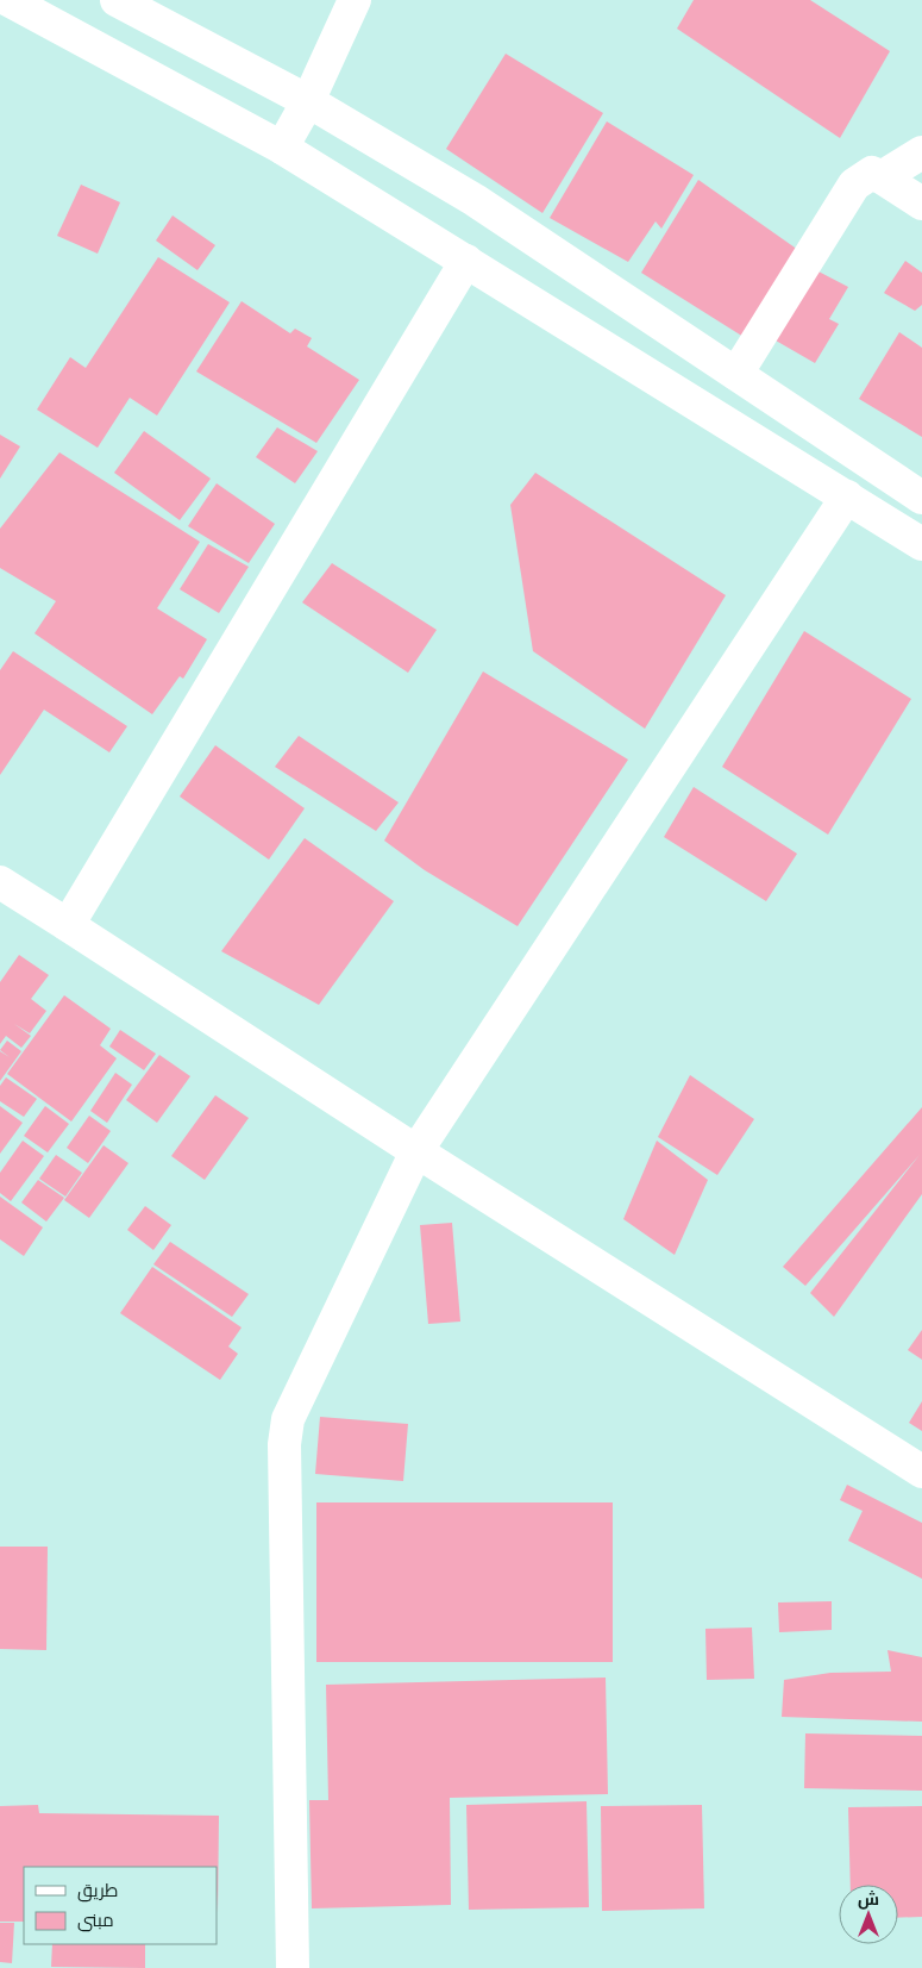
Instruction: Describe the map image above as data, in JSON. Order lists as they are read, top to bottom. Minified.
{"legend":["طريق","مبنى"],"north":"top"}
